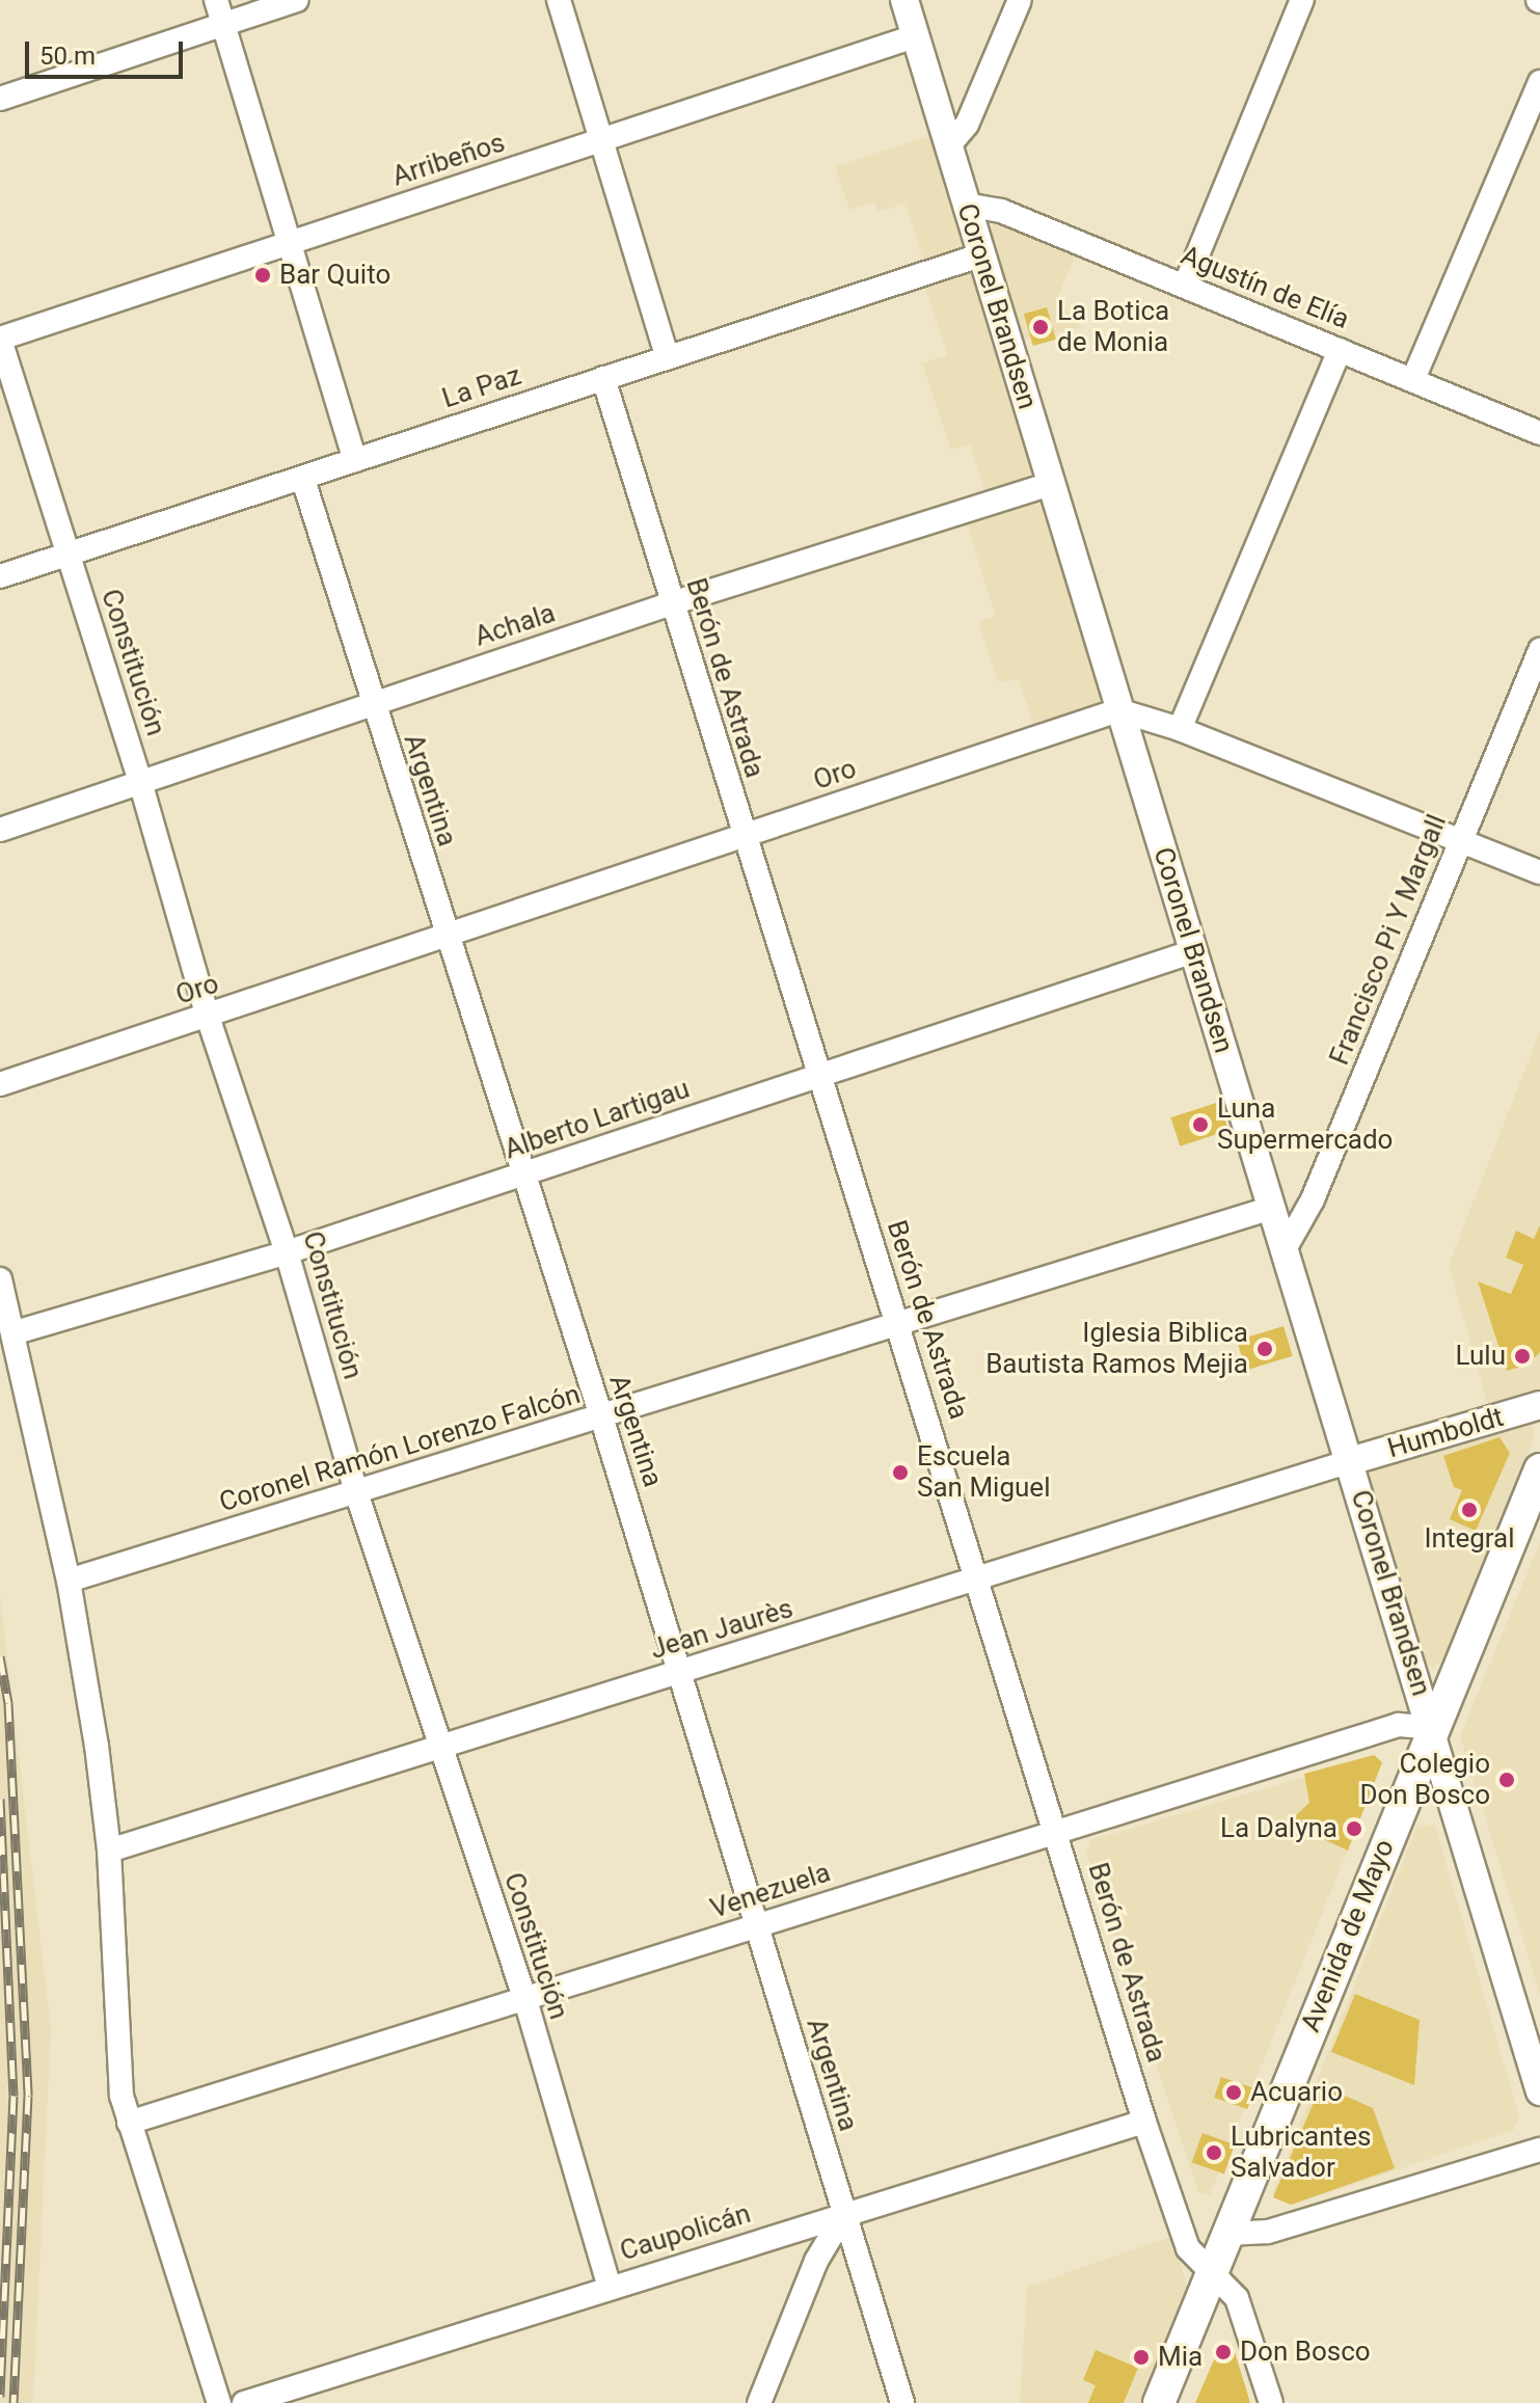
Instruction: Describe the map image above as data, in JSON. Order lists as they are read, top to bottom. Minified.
{"streets":{"main road":["Avenida de Mayo"],"street":["Arribeños","Agustín de Elía","Coronel Brandsen","La Paz","Achala","Constitución","Berón de Astrada","Oro","Argentina","Francisco Pi Y Margall","Alberto Lartigau","Humboldt","Coronel Ramón Lorenzo Falcón","Jean Jaurès","Venezuela","Caupolicán"]},"crossings":[["Arribeños","Coronel Brandsen"],["Arribeños","Constitución"],["Agustín de Elía","Coronel Brandsen"],["Coronel Brandsen","La Paz"],["Coronel Brandsen","Achala"],["Coronel Brandsen","Oro"],["Coronel Brandsen","Francisco Pi Y Margall"],["Coronel Brandsen","Alberto Lartigau"],["Coronel Brandsen","Humboldt"],["Coronel Brandsen","Coronel Ramón Lorenzo Falcón"],["Coronel Brandsen","Jean Jaurès"],["Coronel Brandsen","Venezuela"],["Coronel Brandsen","Avenida de Mayo"],["La Paz","Constitución"],["La Paz","Berón de Astrada"],["La Paz","Argentina"],["Achala","Constitución"],["Achala","Berón de Astrada"],["Achala","Argentina"],["Constitución","Oro"],["Constitución","Alberto Lartigau"],["Constitución","Coronel Ramón Lorenzo Falcón"],["Constitución","Jean Jaurès"],["Constitución","Venezuela"],["Constitución","Caupolicán"],["Berón de Astrada","Oro"],["Berón de Astrada","Alberto Lartigau"],["Berón de Astrada","Coronel Ramón Lorenzo Falcón"],["Berón de Astrada","Jean Jaurès"],["Berón de Astrada","Venezuela"],["Berón de Astrada","Avenida de Mayo"],["Berón de Astrada","Caupolicán"],["Oro","Argentina"],["Argentina","Alberto Lartigau"],["Argentina","Coronel Ramón Lorenzo Falcón"],["Argentina","Jean Jaurès"],["Argentina","Venezuela"],["Argentina","Caupolicán"],["Humboldt","Jean Jaurès"],["Venezuela","Avenida de Mayo"]],"places":["Bar Quito","La Botica de Monia","Luna Supermercado","Iglesia Biblica Bautista Ramos Mejia","Lulu","Escuela San Miguel","Integral","Colegio Don Bosco","La Dalyna","Acuario","Lubricantes Salvador","Don Bosco","Mia"],"scale_bar":"50 m"}
